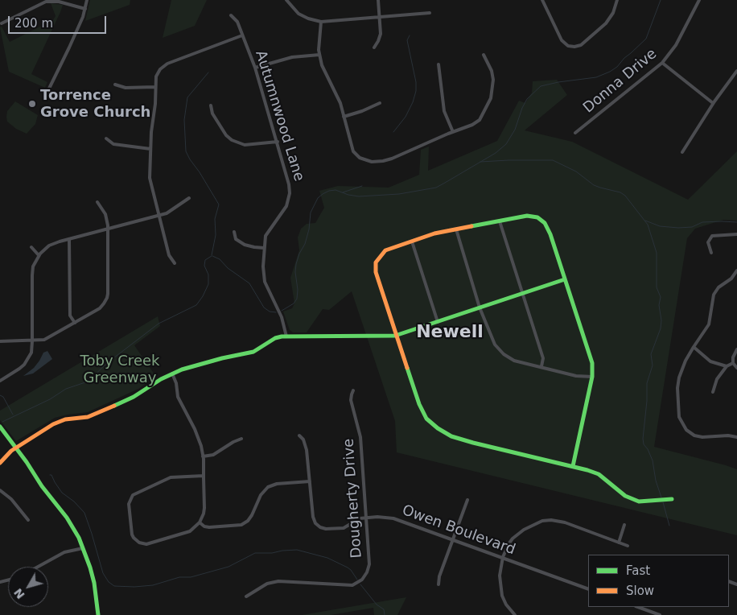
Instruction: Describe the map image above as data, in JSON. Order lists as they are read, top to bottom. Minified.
{"streets":{"street":["Donna Drive","Autumnwood Lane","Dougherty Drive","Owen Boulevard"]},"crossings":[["Dougherty Drive","Owen Boulevard"]],"districts":["Newell"],"parks":["Toby Creek Greenway"],"places":["Torrence Grove Church"],"legend":["Fast","Slow"],"scale_bar":"200 m","north":"bottom left"}
